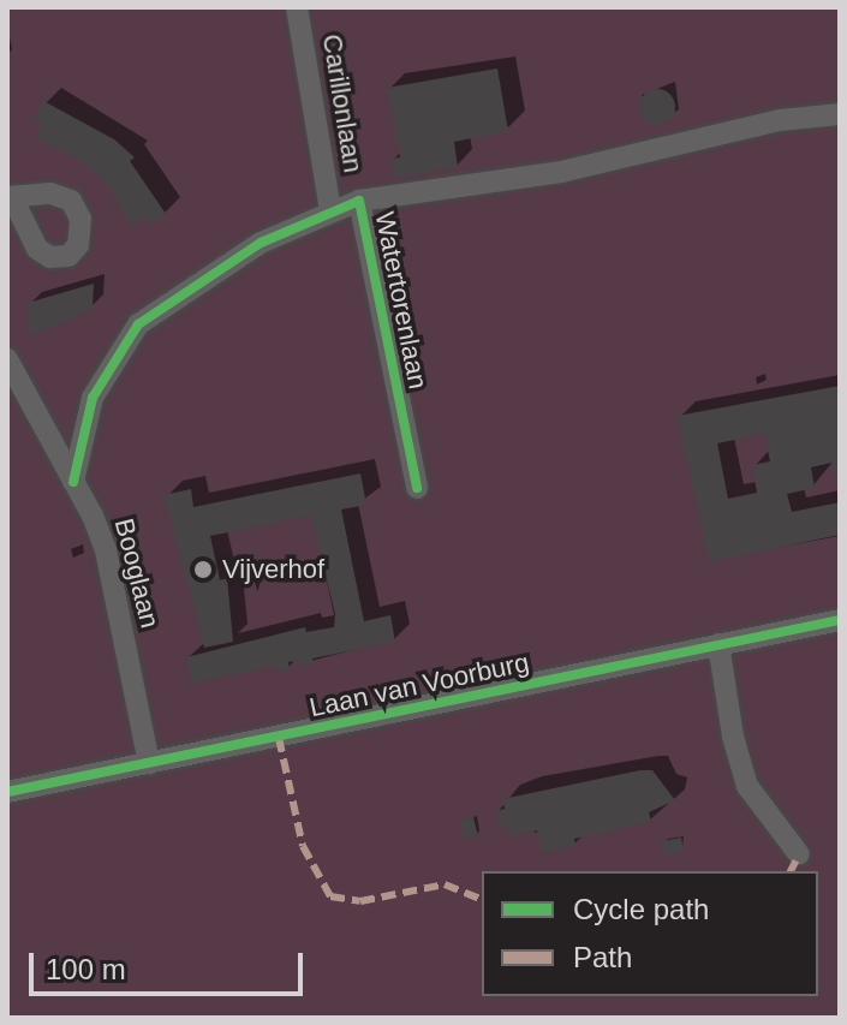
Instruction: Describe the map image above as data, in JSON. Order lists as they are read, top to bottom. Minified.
{"streets":{"street":["Carillonlaan","Watertorenlaan","Booglaan","Laan van Voorburg"]},"crossings":[["Carillonlaan","Watertorenlaan"],["Watertorenlaan","Booglaan"],["Booglaan","Laan van Voorburg"]],"places":["Vijverhof"],"legend":["Cycle path","Path"],"scale_bar":"100 m"}
